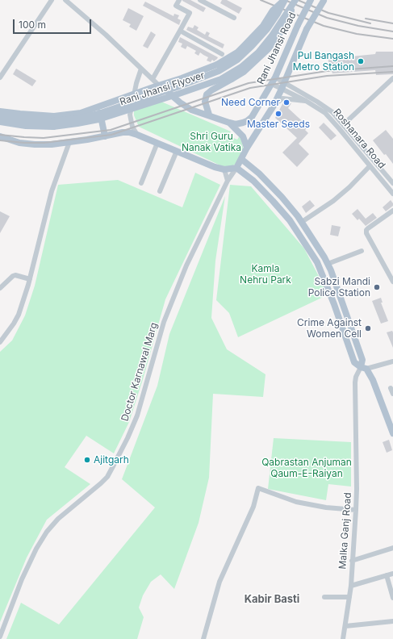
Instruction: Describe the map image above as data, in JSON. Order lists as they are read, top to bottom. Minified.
{"streets":{"main road":["Rani Jhansi Road","Rani Jhansi Flyover"],"street":["Roshanara Road","Doctor Karnawal Marg","Malka Ganj Road"]},"crossings":[["Rani Jhansi Road","Roshanara Road"],["Rani Jhansi Road","Doctor Karnawal Marg"]],"districts":["Kabir Basti"],"parks":["Shri Guru Nanak Vatika","Kamla Nehru Park","Qabrastan Anjuman Qaum-E-Raiyan"],"places":["Pul Bangash Metro Station","Need Corner","Master Seeds","Sabzi Mandi Police Station","Crime Against Women Cell","Ajitgarh"],"scale_bar":"100 m"}
